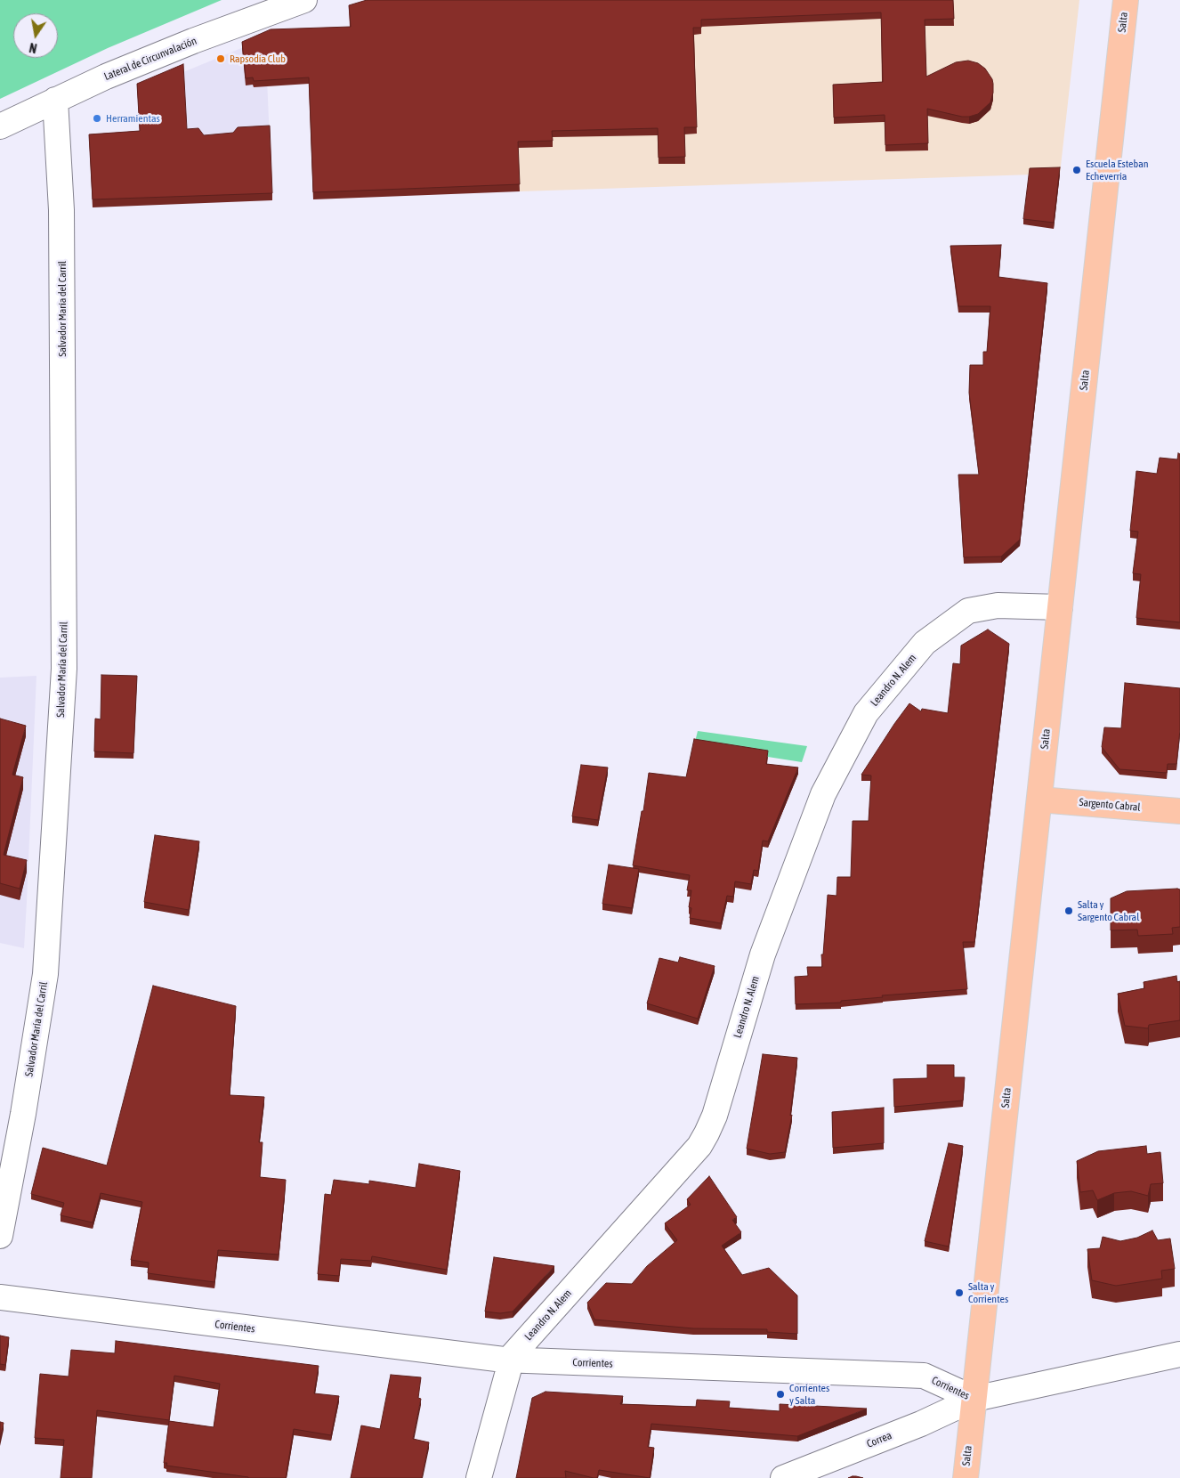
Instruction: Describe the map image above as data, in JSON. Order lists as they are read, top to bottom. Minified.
{"streets":{"main road":["Salta","Sargento Cabral"],"street":["Lateral de Circunvalación","Salvador María del Carril","Leandro N. Alem","Corrientes","Correa"]},"crossings":[["Salta","Leandro N. Alem"],["Salta","Sargento Cabral"],["Salta","Corrientes"],["Salta","Correa"],["Lateral de Circunvalación","Salvador María del Carril"],["Leandro N. Alem","Corrientes"],["Corrientes","Correa"]],"places":["Rapsodia Club","Herramientas","Escuela Esteban Echeverría","Salta y Sargento Cabral","Salta y Corrientes","Corrientes y Salta"],"north":"bottom"}
